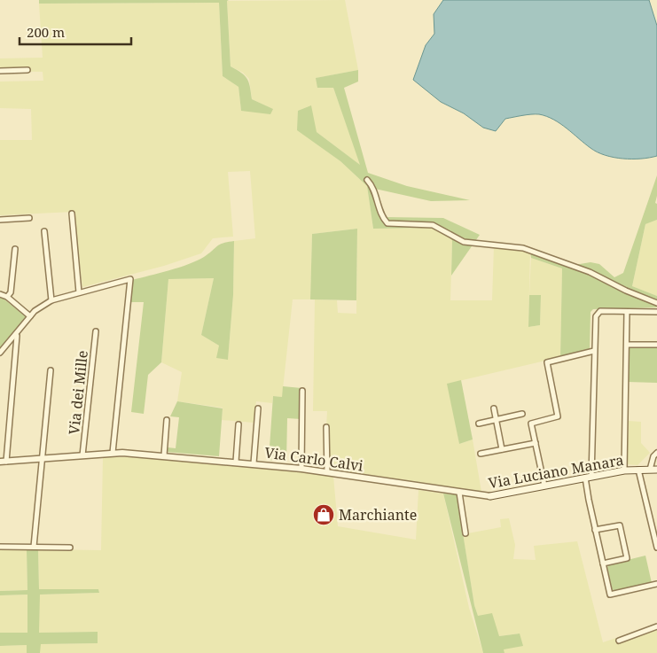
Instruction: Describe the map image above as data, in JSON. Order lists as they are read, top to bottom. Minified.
{"streets":{"main road":["Via Luciano Manara"],"street":["Via dei Mille","Via Carlo Calvi"]},"crossings":[["Via dei Mille","Via Carlo Calvi"],["Via Carlo Calvi","Via Luciano Manara"]],"places":{"shop":["Marchiante"]},"scale_bar":"200 m"}
